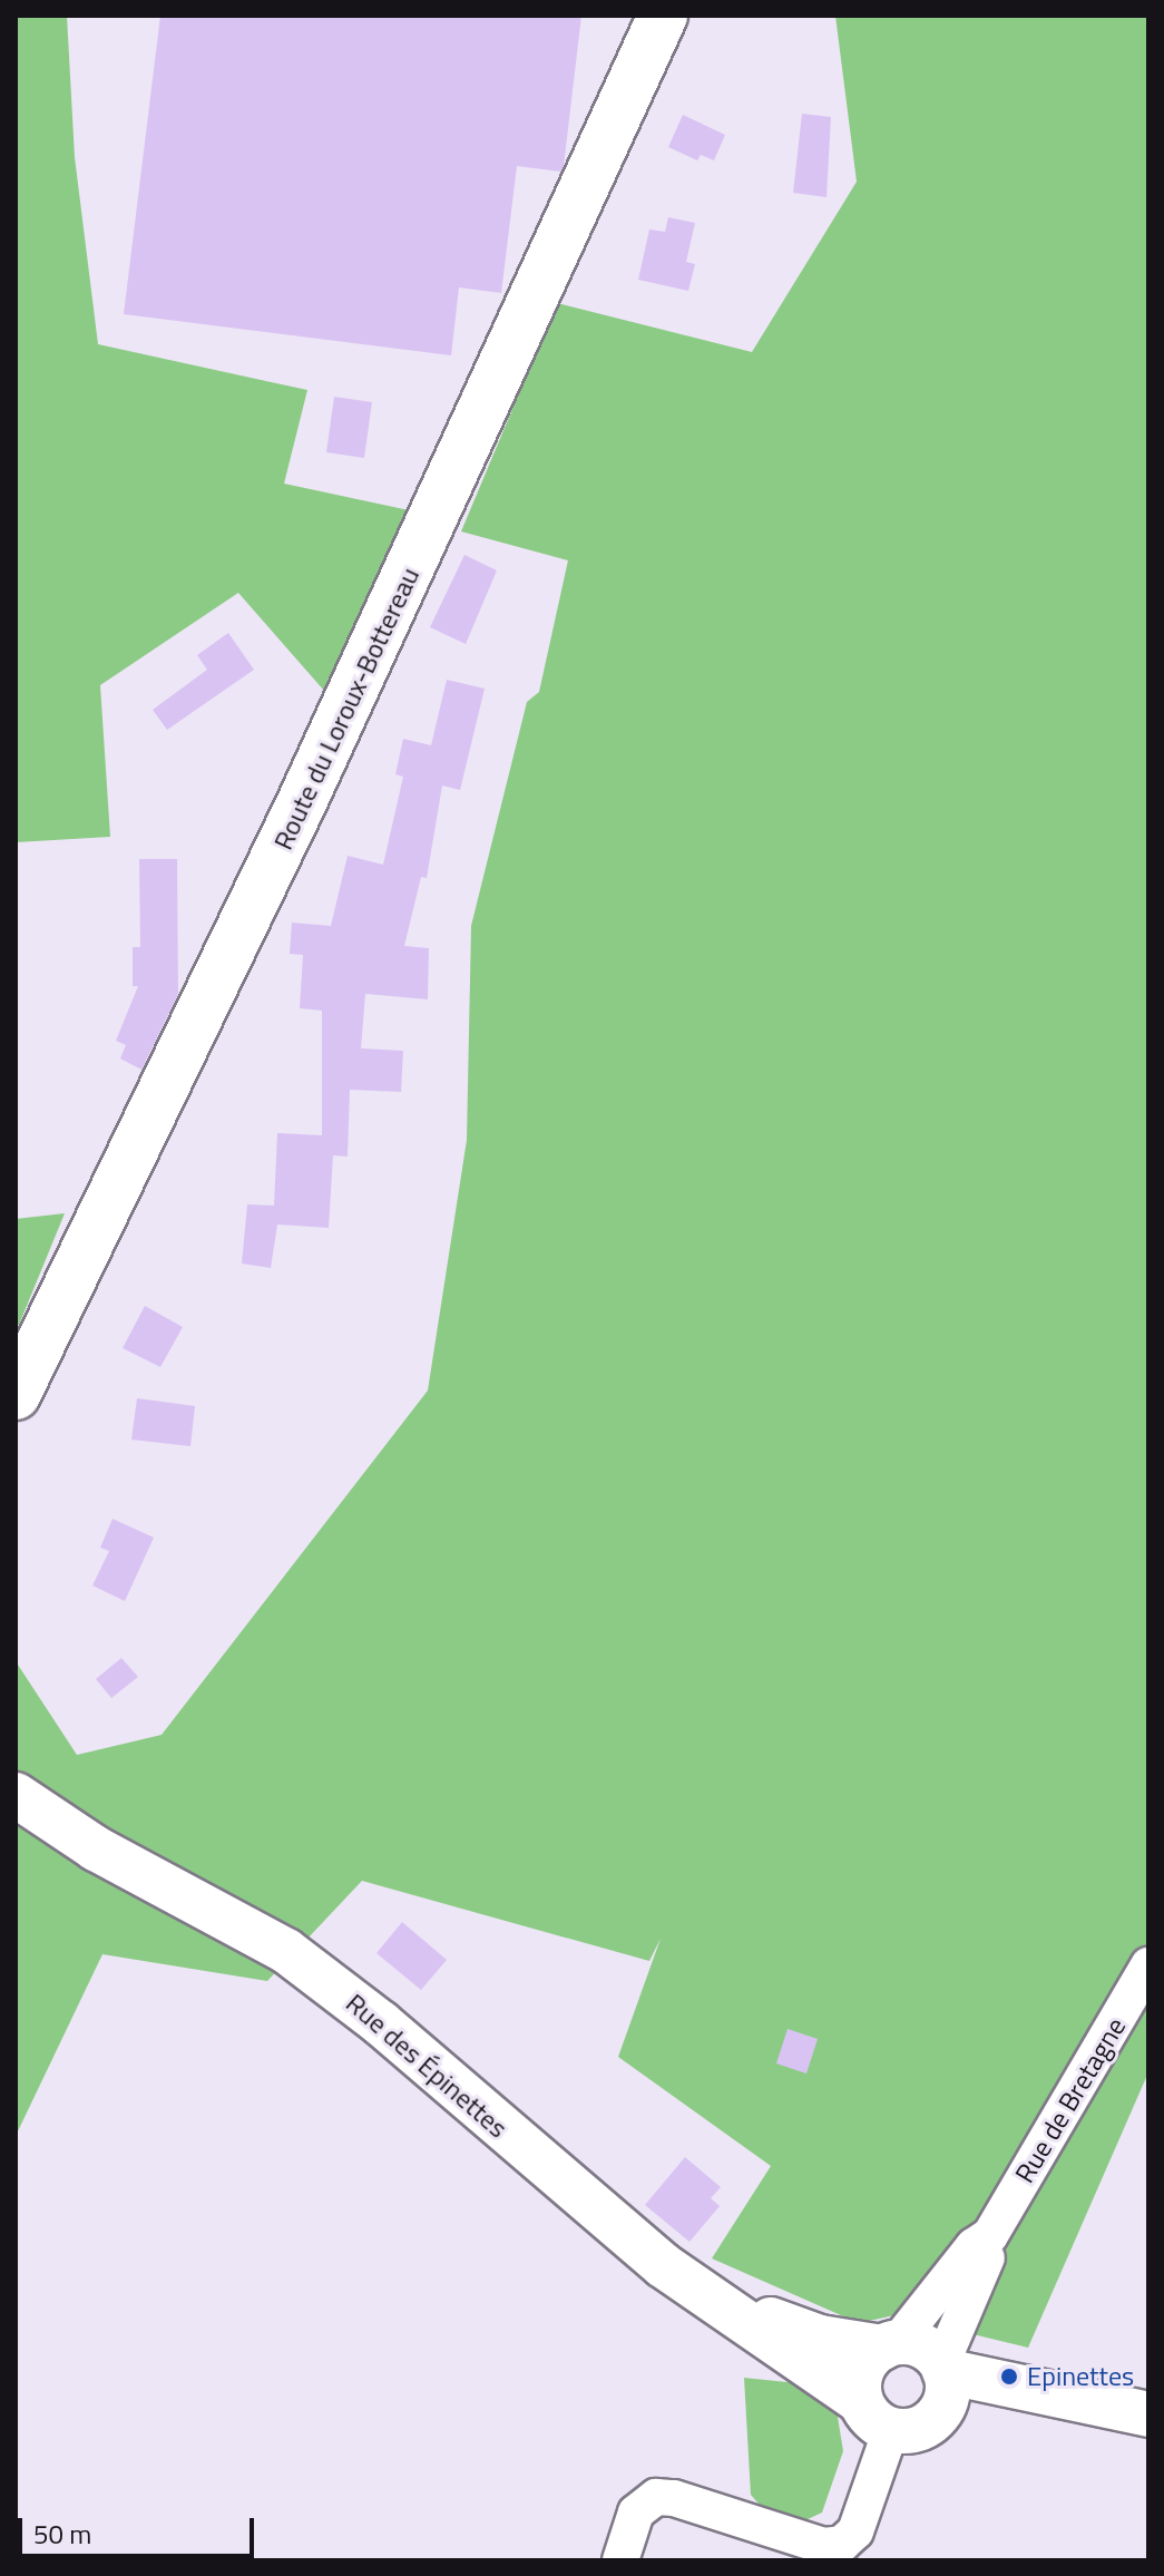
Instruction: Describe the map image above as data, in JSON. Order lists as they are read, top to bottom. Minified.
{"streets":{"main road":["Route du Loroux-Bottereau"],"street":["Rue des Épinettes","Rue de Bretagne"]},"crossings":[["Rue des Épinettes","Rue de Bretagne"]],"places":["Epinettes"],"scale_bar":"50 m"}
